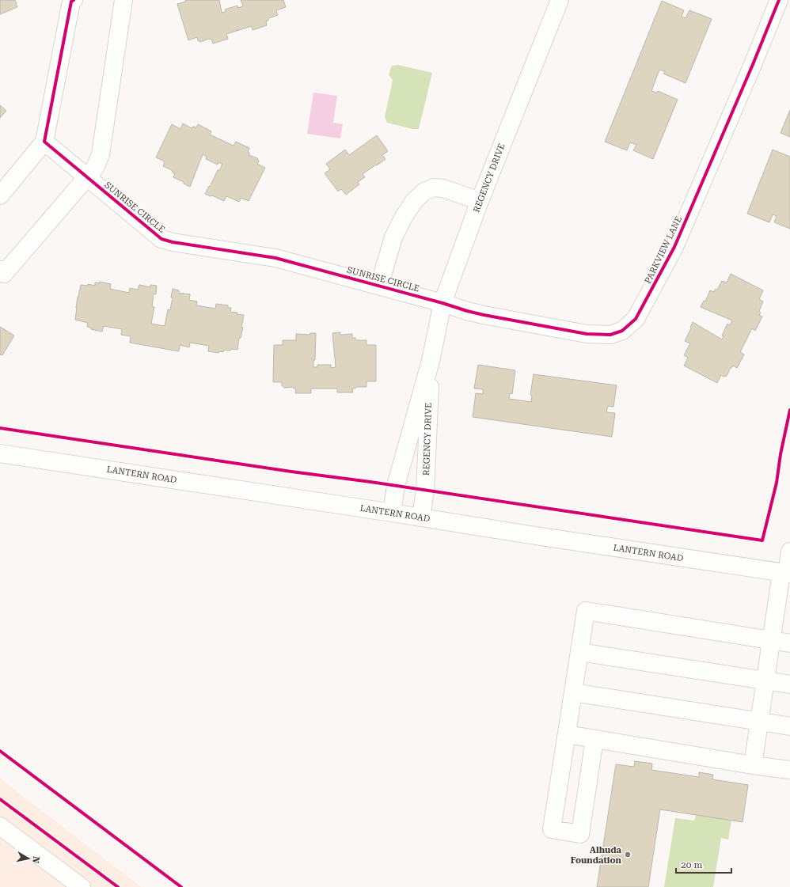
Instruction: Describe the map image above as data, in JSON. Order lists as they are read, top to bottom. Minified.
{"streets":{"street":["REGENCY DRIVE","SUNRISE CIRCLE","PARKVIEW LANE","LANTERN ROAD"]},"crossings":[["REGENCY DRIVE","SUNRISE CIRCLE"],["REGENCY DRIVE","PARKVIEW LANE"],["REGENCY DRIVE","LANTERN ROAD"],["SUNRISE CIRCLE","PARKVIEW LANE"]],"places":["Alhuda Foundation"],"scale_bar":"20 m","north":"right"}
